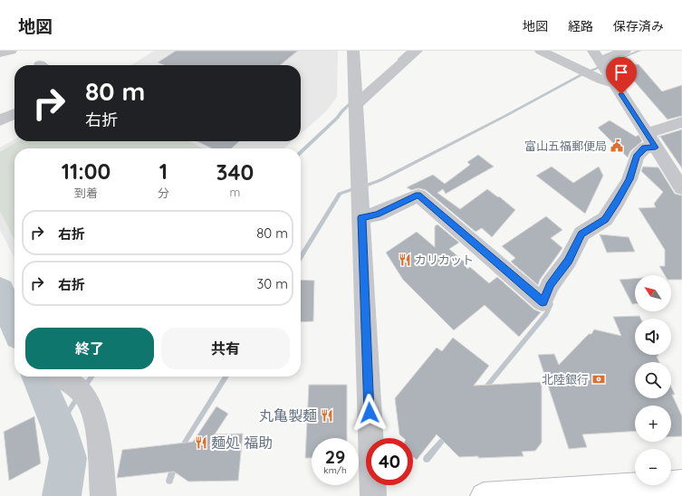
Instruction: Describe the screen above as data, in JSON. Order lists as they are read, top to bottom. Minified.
{"places":{"public building":["富山五福郵便局"],"restaurant":["カリカット","丸亀製麺","麺処 福助"],"bank":["北陸銀行"]},"north":"top left","page":{"header":"地図","nav":["地図","経路","保存済み"],"turn":["80 m","右折"],"eta":["11:00","到着","1","分","340","m"],"list":[{"name":"右折","value":"80 m"},{"name":"右折","value":"30 m"}],"map_buttons":["+","−"],"buttons":["終了","共有"],"speed":"29 km/h","limit":"40"}}
